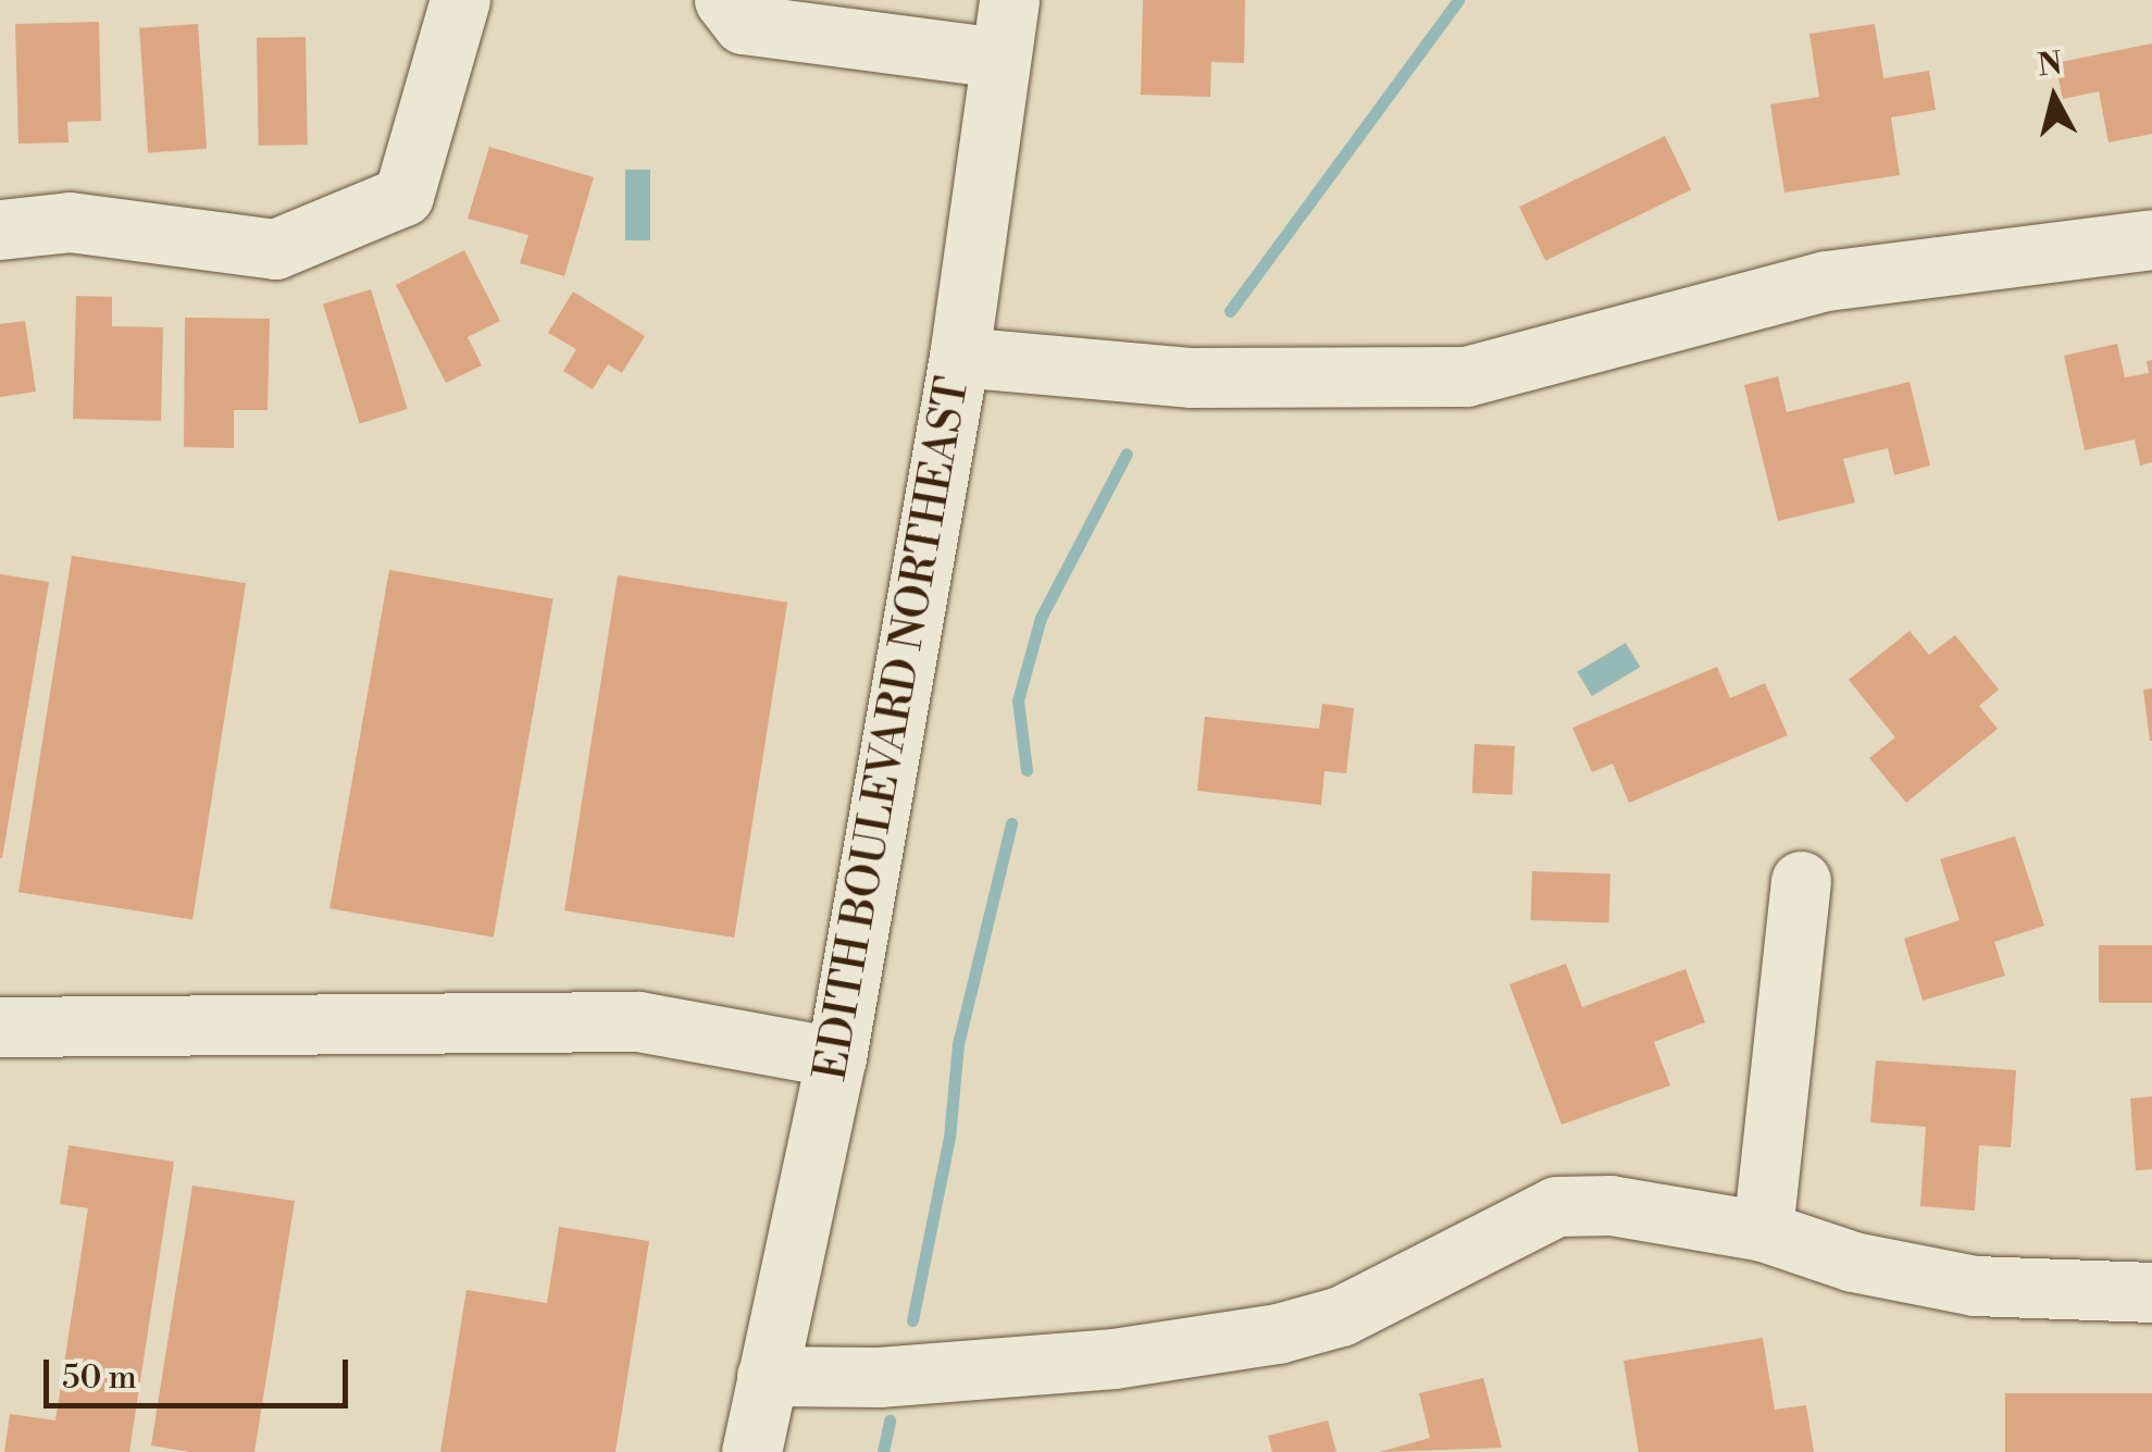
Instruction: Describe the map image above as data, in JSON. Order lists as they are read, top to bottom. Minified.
{"streets":{"street":["EDITH BOULEVARD NORTHEAST"]},"scale_bar":"50 m","north":"top"}
